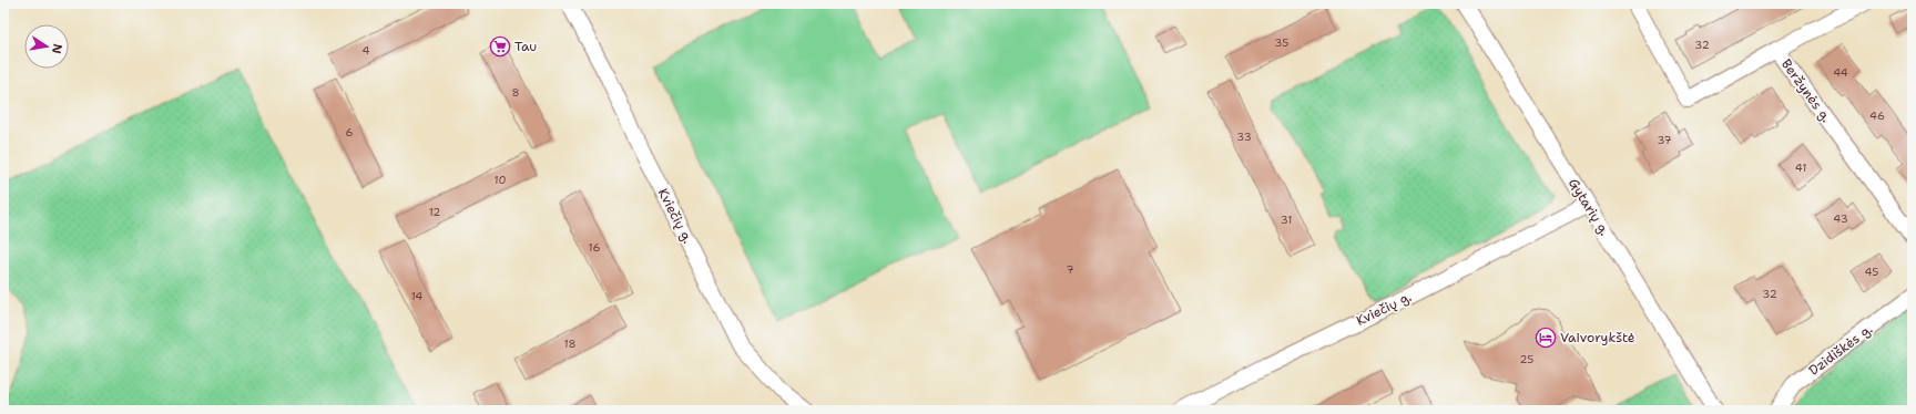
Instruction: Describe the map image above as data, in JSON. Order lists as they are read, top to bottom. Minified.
{"streets":{"street":["Beržynės g.","Gytarių g.","Kviečių g.","Dzidiškės g."]},"crossings":[["Gytarių g.","Kviečių g."]],"places":{"supermarket":["Tau"],"hotel":["Vaivorykštė"]},"house_numbers":["35","32","4","44","8","46","6","33","37","41","10","12","43","31","16","7","45","32","14","18","25"],"north":"right"}
